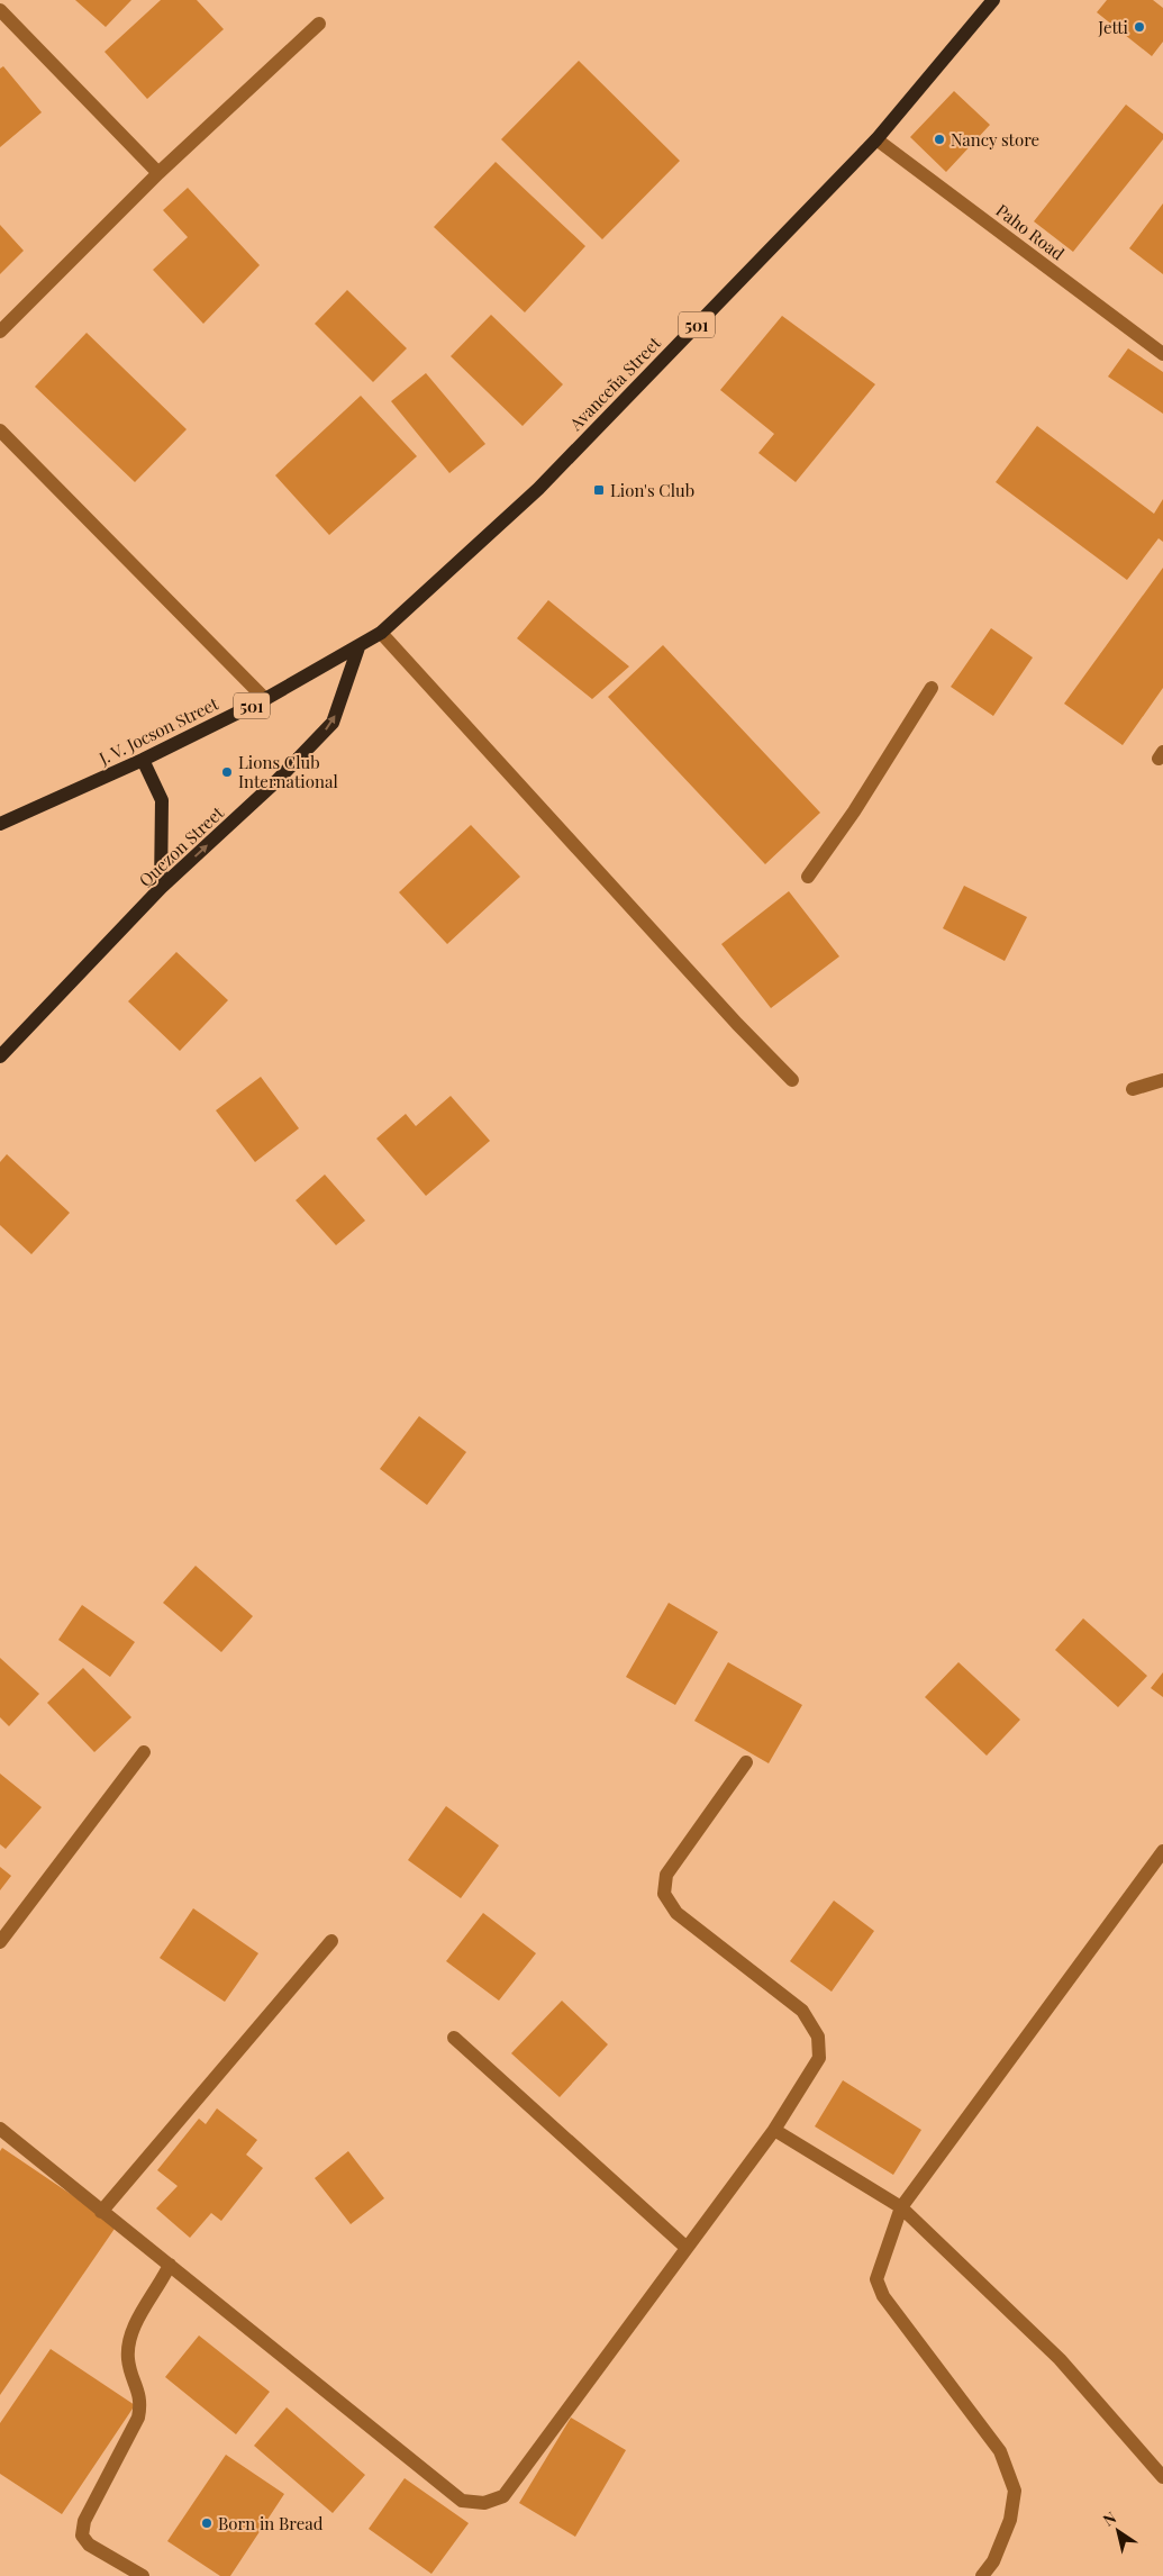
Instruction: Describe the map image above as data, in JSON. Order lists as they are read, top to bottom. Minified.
{"streets":{"main road":["501","Avanceña Street","J. V. Jocson Street","Quezon Street"],"street":["Paho Road"]},"crossings":[["Paho Road","Avanceña Street"],["Avanceña Street","J. V. Jocson Street"],["Avanceña Street","Quezon Street"],["J. V. Jocson Street","Quezon Street"]],"one_way":["Quezon Street"],"places":{"other":["Jetti","Nancy store","Lions Club International","Born in Bread"],"transit":["Lion's Club"]},"north":"top left"}
